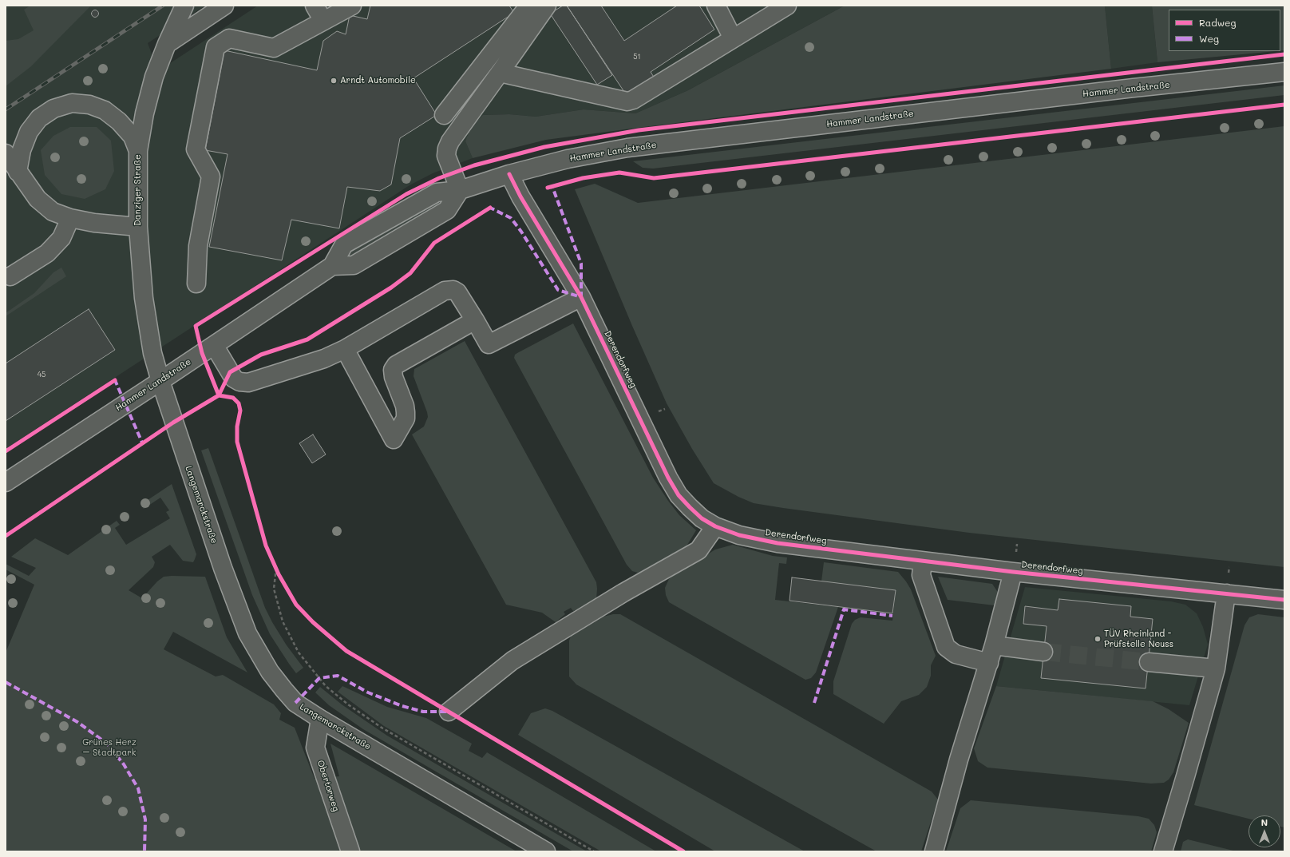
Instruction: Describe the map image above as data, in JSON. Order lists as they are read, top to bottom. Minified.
{"streets":{"street":["Hammer Landstraße","Danziger Straße","Derendorfweg","Langemarckstraße","Obertorweg"]},"crossings":[["Hammer Landstraße","Danziger Straße"],["Hammer Landstraße","Derendorfweg"],["Hammer Landstraße","Langemarckstraße"],["Danziger Straße","Langemarckstraße"],["Langemarckstraße","Obertorweg"]],"parks":["Grünes Herz – Stadtpark"],"places":["Arndt Automobile","TÜV Rheinland - Prüfstelle Neuss"],"house_numbers":["51","45"],"legend":["Radweg","Weg"],"north":"top"}
